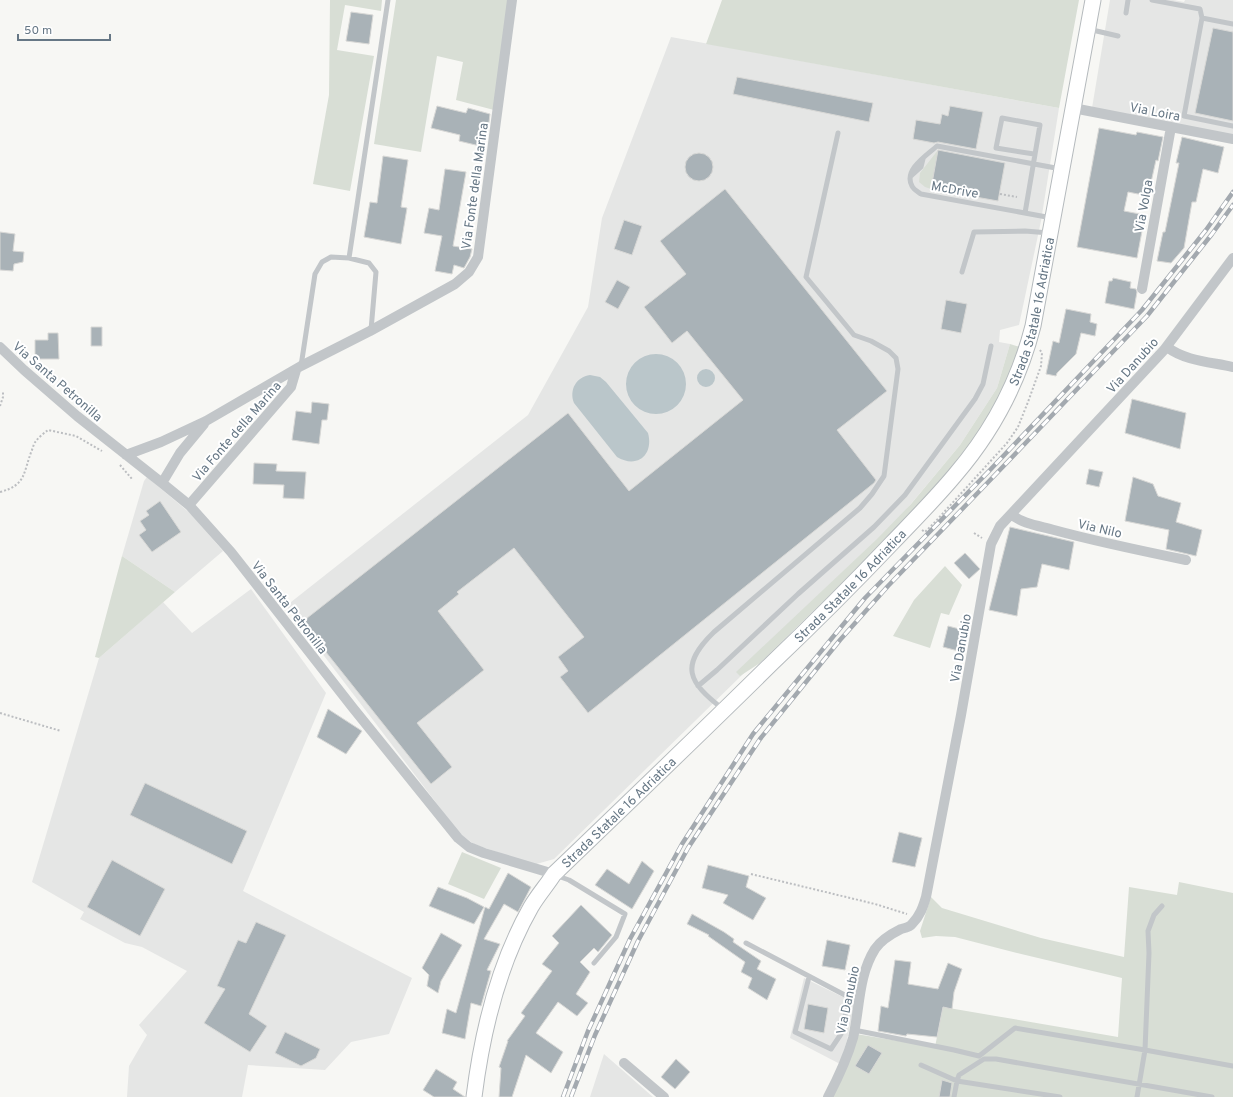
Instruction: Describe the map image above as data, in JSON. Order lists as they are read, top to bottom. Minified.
{"streets":{"main road":["Strada Statale 16 Adriatica"],"street":["Via Loira","Via Fonte della Marina","Via Volga","Via Danubio","Via Santa Petronilla","Via Nilo"],"lane":["McDrive"]},"crossings":[["Via Loira","Via Volga"],["Via Loira","Strada Statale 16 Adriatica"],["Via Fonte della Marina","Via Santa Petronilla"],["McDrive","Strada Statale 16 Adriatica"],["Strada Statale 16 Adriatica","Via Santa Petronilla"],["Via Danubio","Via Nilo"]],"scale_bar":"50 m"}
